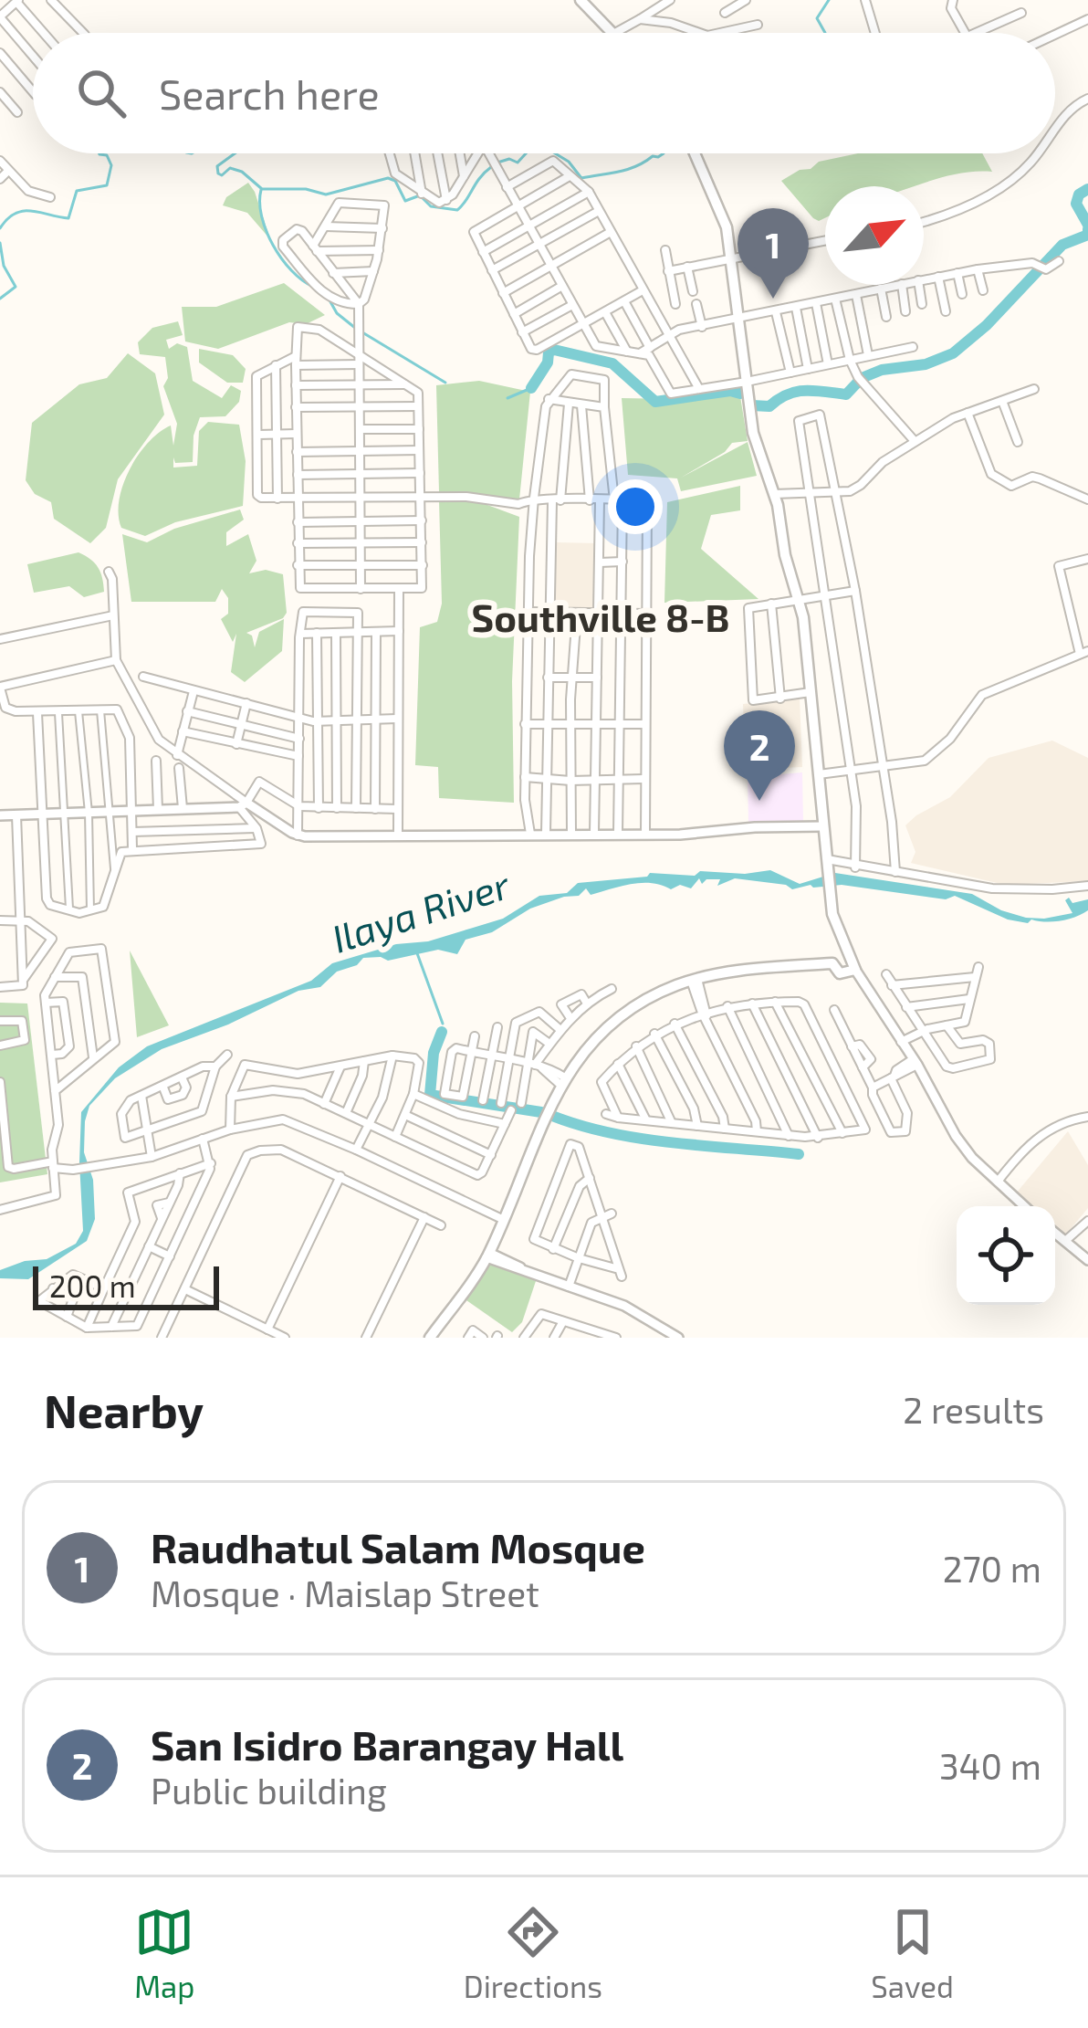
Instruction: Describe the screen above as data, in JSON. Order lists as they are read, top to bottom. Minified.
{"districts":["Southville 8-B"],"water":["Ilaya River"],"scale_bar":"200 m","north":"top right","page":{"search":"Search here","pins":["1","2"],"scale":"200 m","heading":["Nearby","2 results"],"list":[{"mark":"1","name":"Raudhatul Salam Mosque","note":"Mosque · Maislap Street","value":"270 m"},{"mark":"2","name":"San Isidro Barangay Hall","note":"Public building","value":"340 m"}],"nav":["Map","Directions","Saved"]}}
